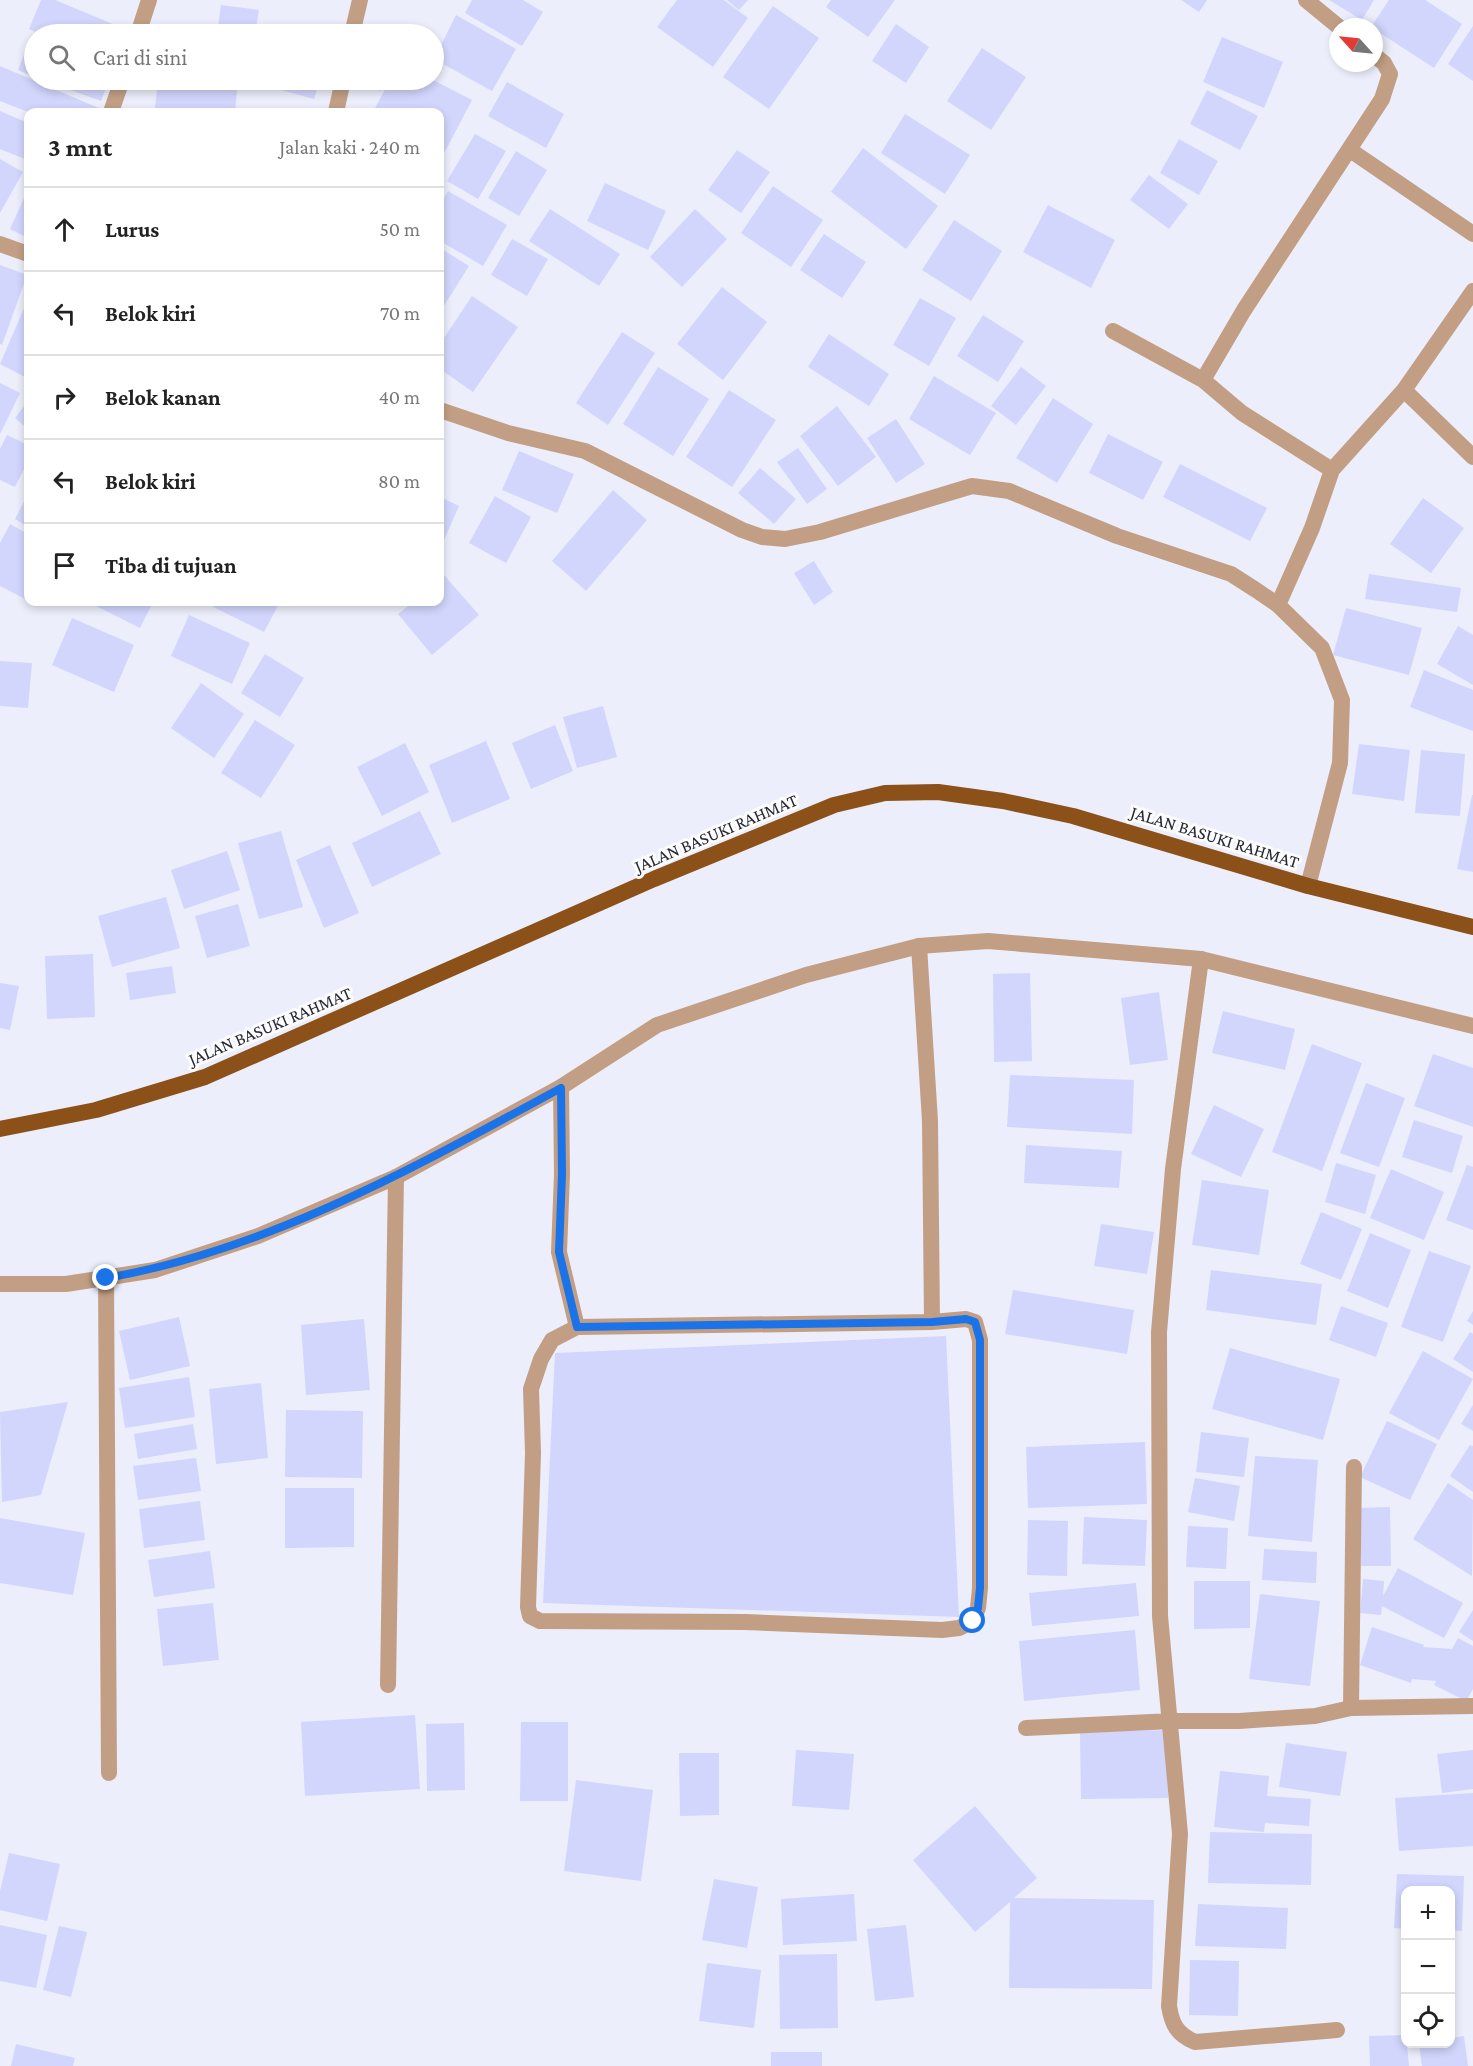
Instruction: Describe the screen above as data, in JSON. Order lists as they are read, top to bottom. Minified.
{"streets":{"highway":["JALAN BASUKI RAHMAT"]},"north":"top left","page":{"search":"Cari di sini","heading":["3 mnt","Jalan kaki · 240 m"],"list":[["Lurus","50 m"],["Belok kiri","70 m"],["Belok kanan","40 m"],["Belok kiri","80 m"],"Tiba di tujuan"],"map_buttons":["+","−"]}}
